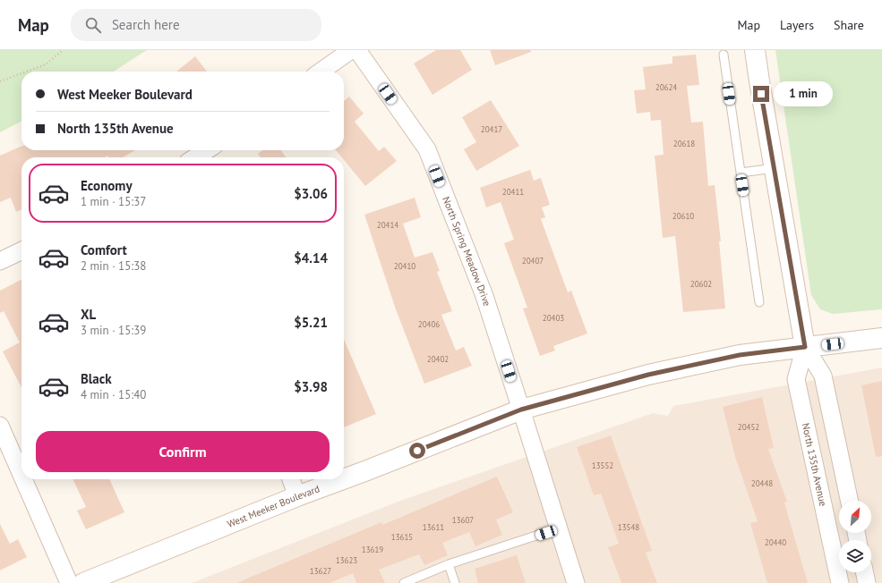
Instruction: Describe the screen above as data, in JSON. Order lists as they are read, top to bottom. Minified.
{"streets":{"street":["North Spring Meadow Drive","North 135th Avenue","West Meeker Boulevard"]},"crossings":[["North Spring Meadow Drive","West Meeker Boulevard"],["North 135th Avenue","West Meeker Boulevard"]],"house_numbers":["20624","20417","20618","20411","20610","20414","20407","20410","20602","20403","20406","20402","20452","13552","20448","13607","13611","13548","13615","20440","13619","13623","13627"],"north":"top right","page":{"header":"Map","search":"Search here","nav":["Map","Layers","Share"],"banner":["West Meeker Boulevard","North 135th Avenue"],"bubble":"1 min","list":[{"name":"Economy","note":"1 min · 15:37","value":"$3.06"},{"name":"Comfort","note":"2 min · 15:38","value":"$4.14"},{"name":"XL","note":"3 min · 15:39","value":"$5.21"},{"name":"Black","note":"4 min · 15:40","value":"$3.98"}],"buttons":"Confirm"}}
